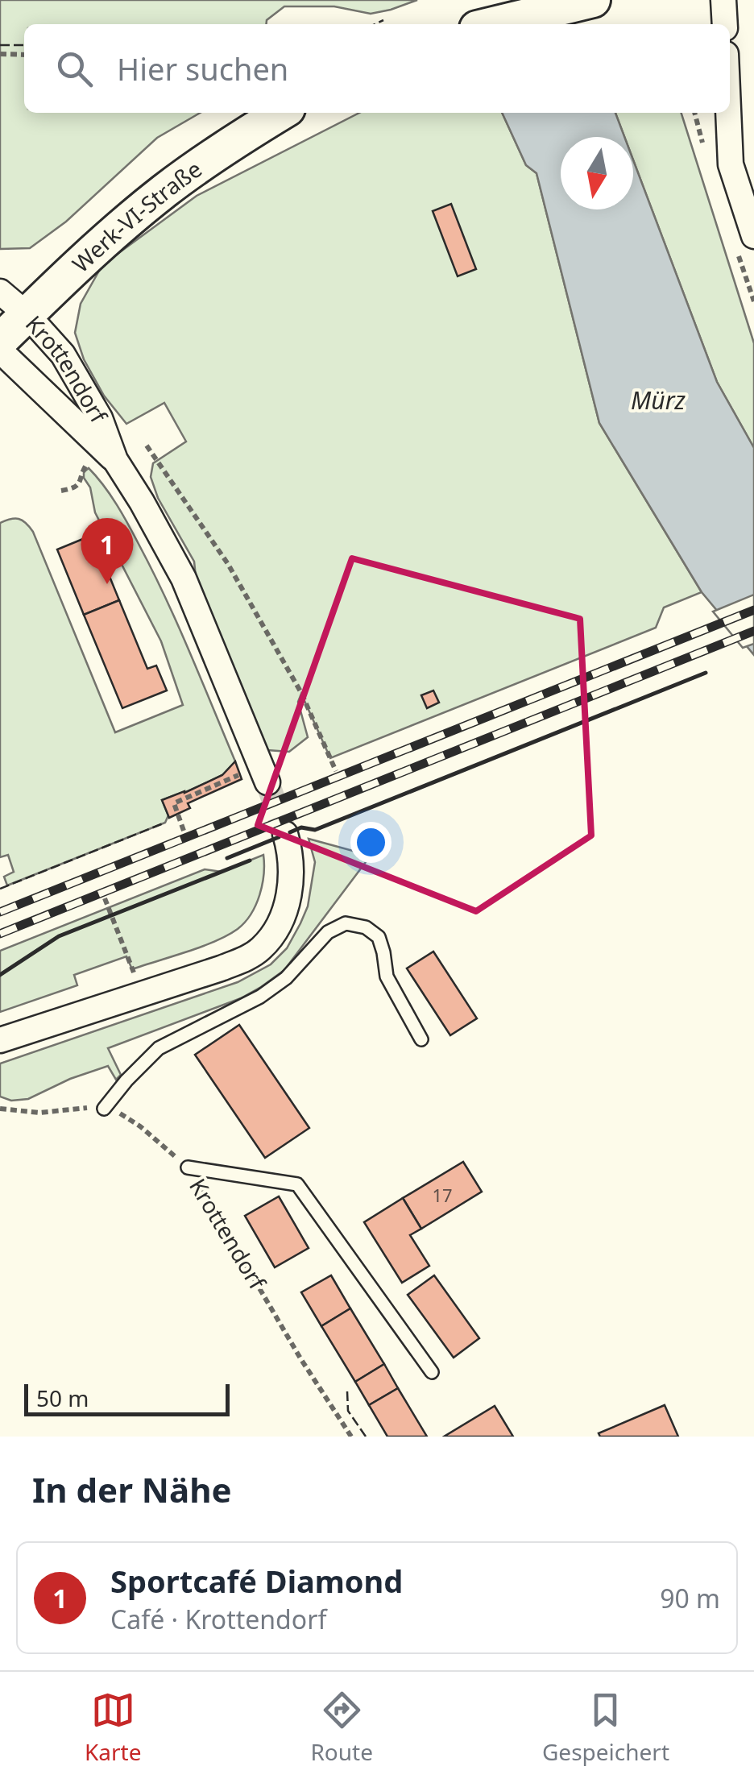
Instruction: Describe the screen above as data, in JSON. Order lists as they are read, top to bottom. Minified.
{"streets":{"main road":["Werk-VI-Straße"],"street":["Krottendorf"]},"crossings":[["Werk-VI-Straße","Krottendorf"]],"water":["Mürz"],"house_numbers":["17"],"scale_bar":"50 m","north":"bottom","page":{"search":"Hier suchen","pins":"1","scale":"50 m","heading":"In der Nähe","list":[{"mark":"1","name":"Sportcafé Diamond","note":"Café · Krottendorf","value":"90 m"}],"nav":["Karte","Route","Gespeichert"]}}
